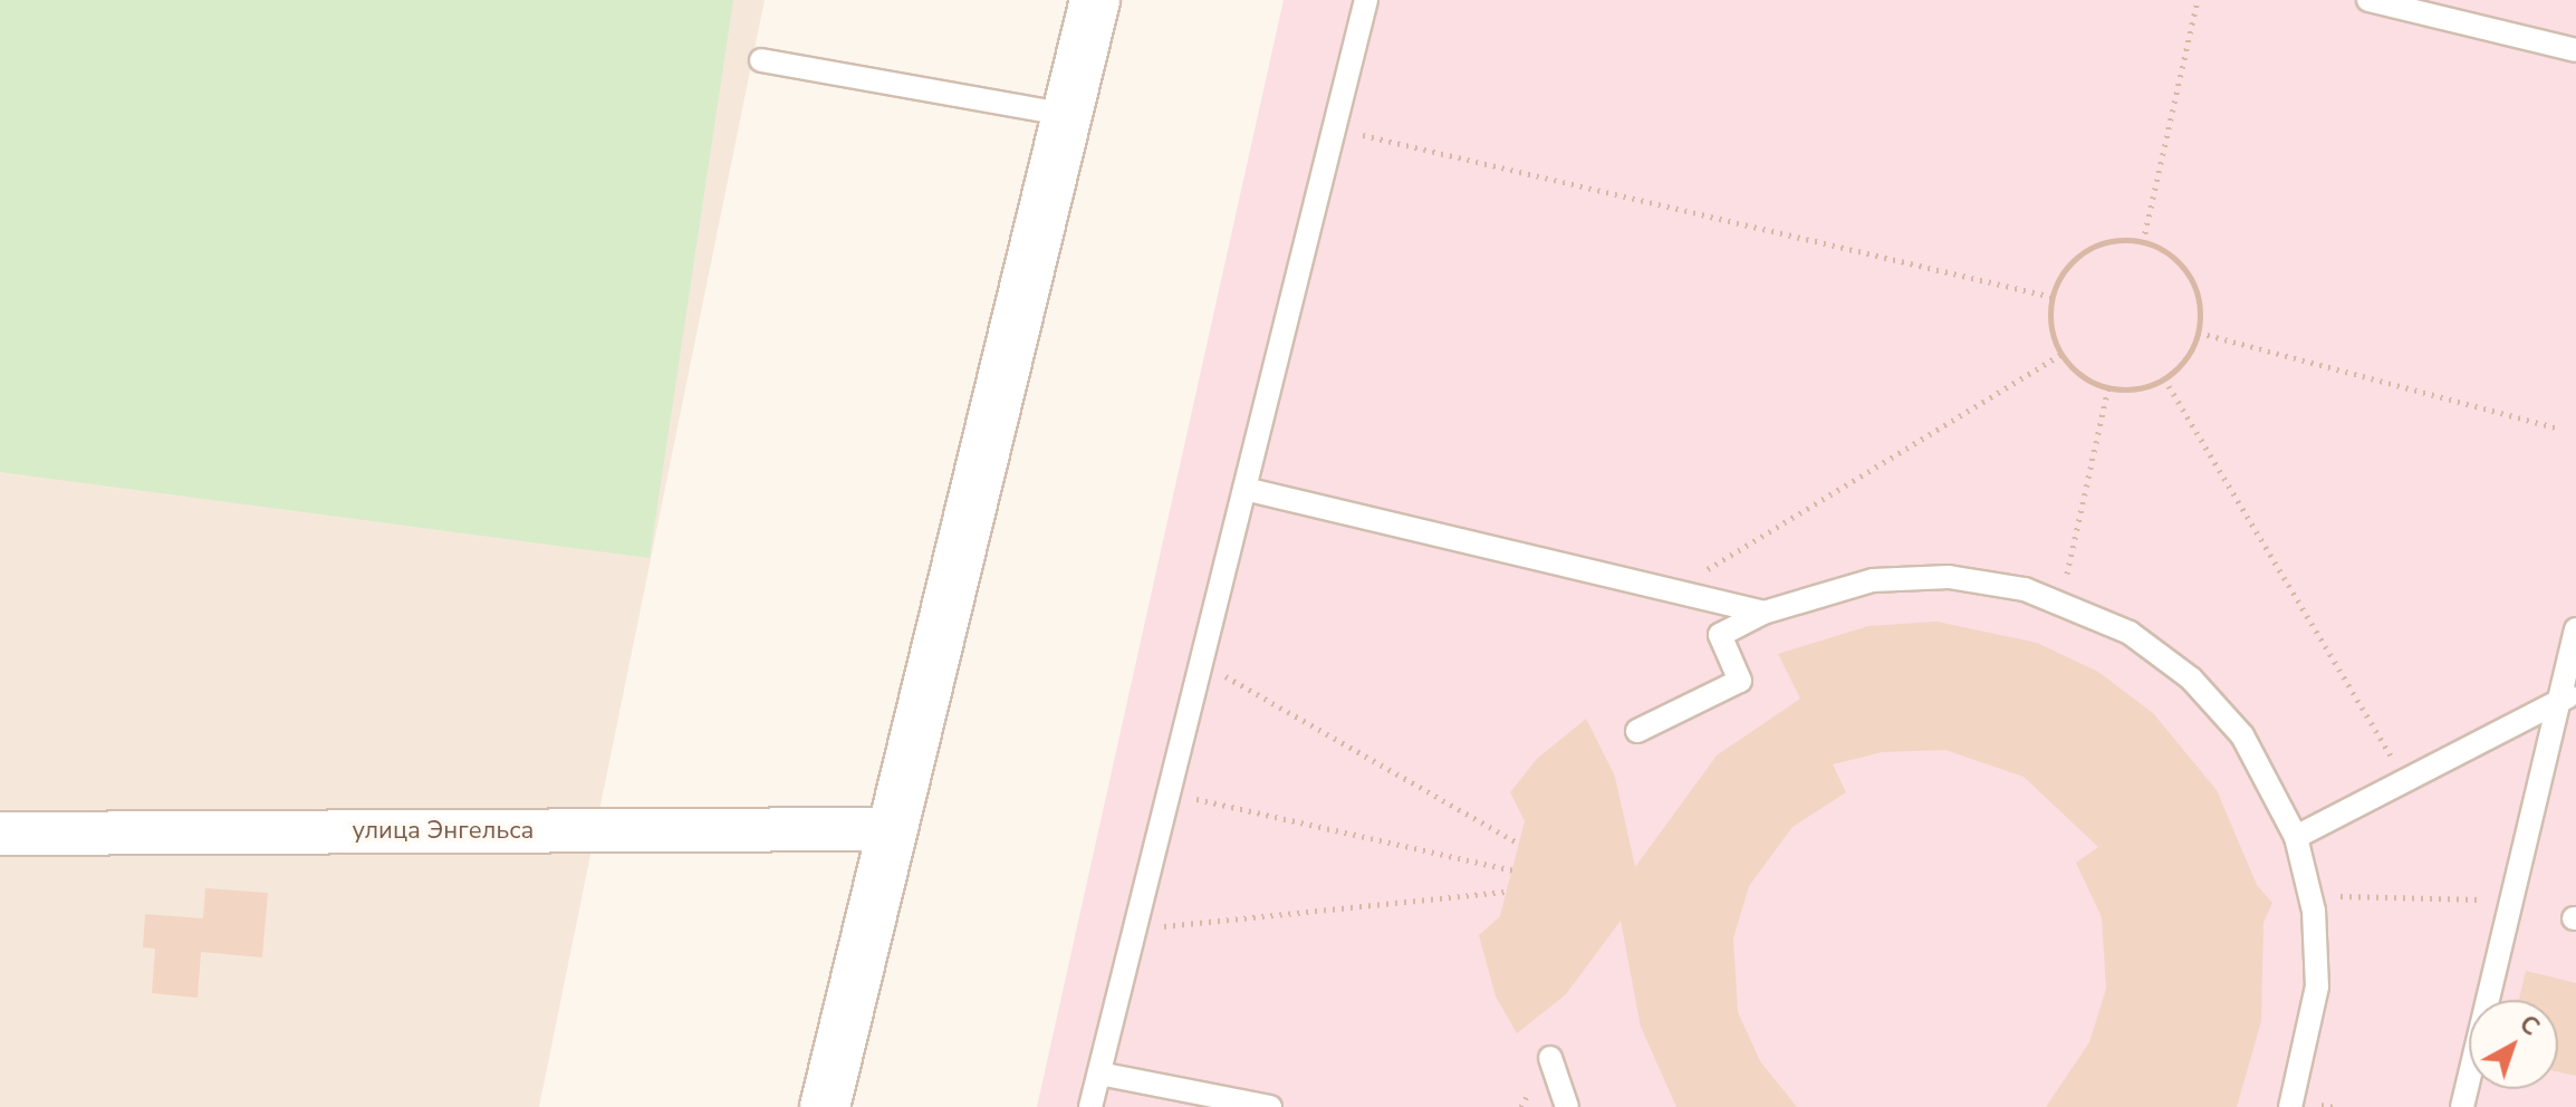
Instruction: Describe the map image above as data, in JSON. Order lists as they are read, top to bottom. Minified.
{"streets":{"street":["улица Энгельса"]},"north":"top right"}
